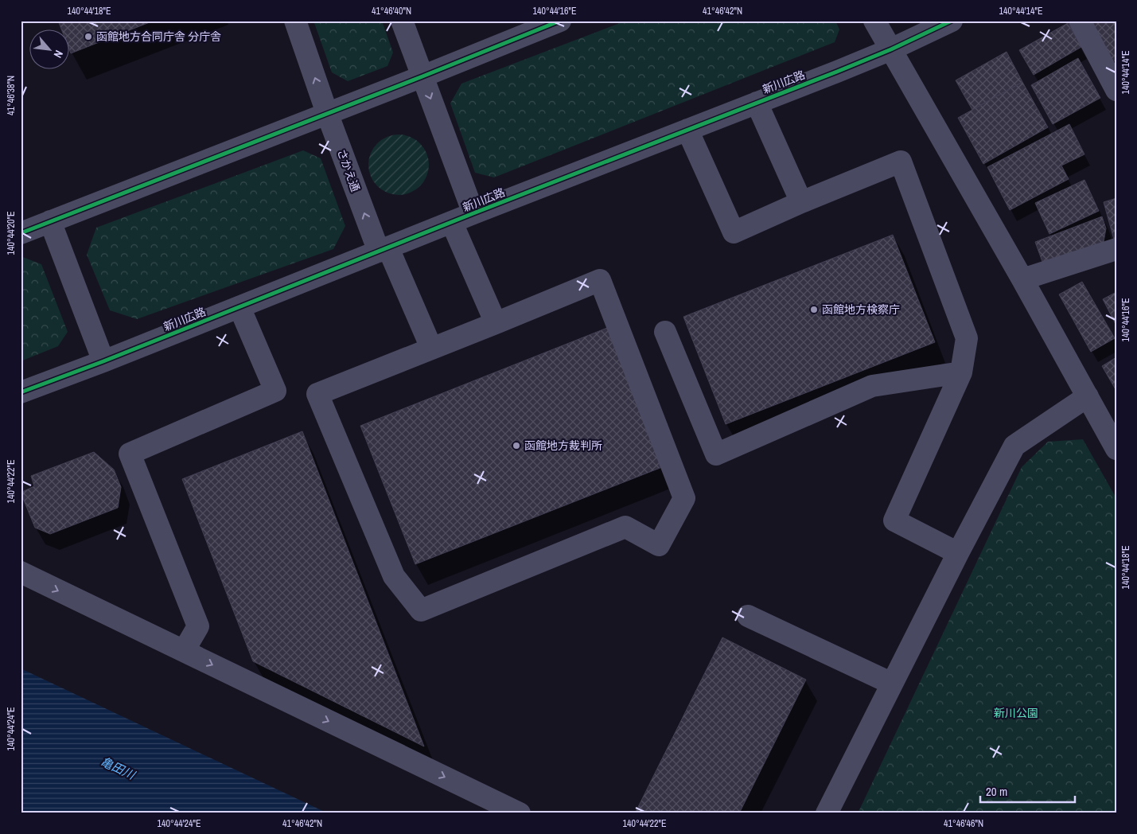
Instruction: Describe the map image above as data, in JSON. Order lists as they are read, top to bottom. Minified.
{"streets":{"street":["新川広路","さかえ通"]},"crossings":[["新川広路","さかえ通"]],"water":["亀田川"],"parks":["新川公園"],"places":["函館地方合同庁舎 分庁舎","函館地方検察庁","函館地方裁判所"],"scale_bar":"20 m","north":"bottom right","coordinates":["140°44'18\"E","41°46'40\"N","140°44'16\"E","41°46'42\"N","140°44'14\"E","41°46'38\"N","140°44'20\"E","140°44'22\"E","140°44'24\"E","41°46'46\"N"]}
